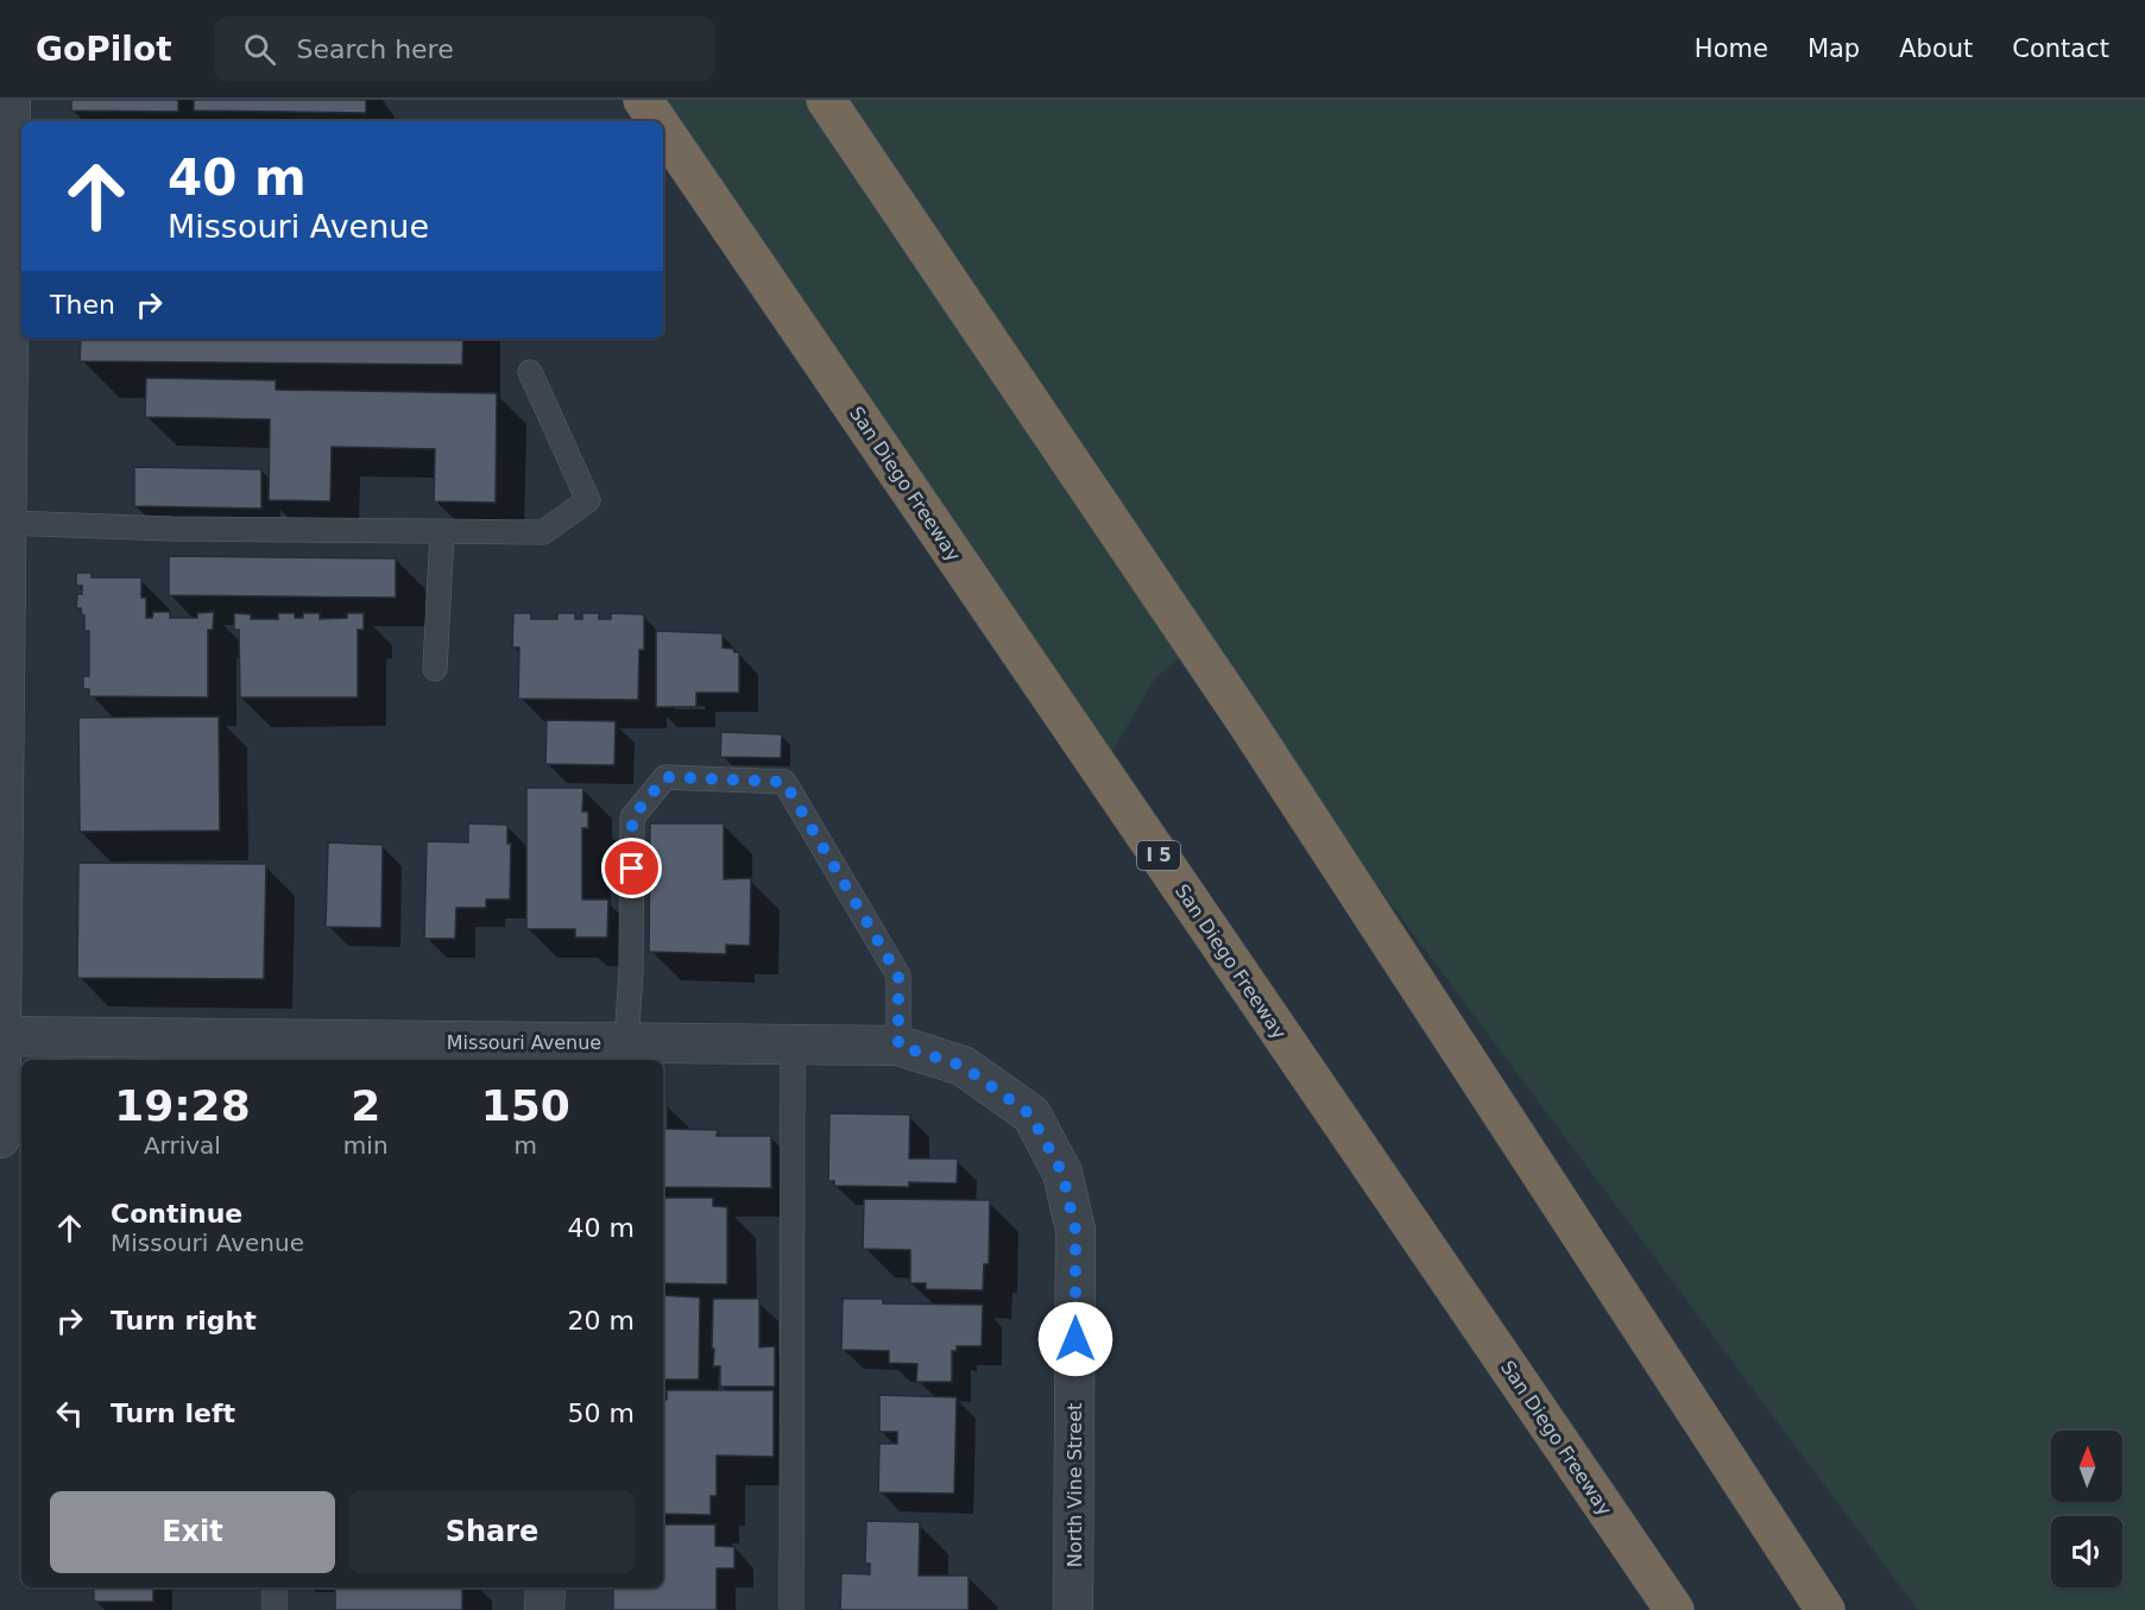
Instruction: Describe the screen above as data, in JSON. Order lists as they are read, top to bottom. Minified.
{"streets":{"highway":["San Diego Freeway","I 5"],"street":["Missouri Avenue","North Vine Street"]},"crossings":[["Missouri Avenue","North Vine Street"]],"north":"top","page":{"header":"GoPilot","search":"Search here","nav":["Home","Map","About","Contact"],"turn":["40 m","Missouri Avenue"],"then":"Then","eta":["19:28","Arrival","2","min","150","m"],"list":[{"name":"Continue","note":"Missouri Avenue","value":"40 m"},{"name":"Turn right","value":"20 m"},{"name":"Turn left","value":"50 m"}],"buttons":["Exit","Share"]}}
